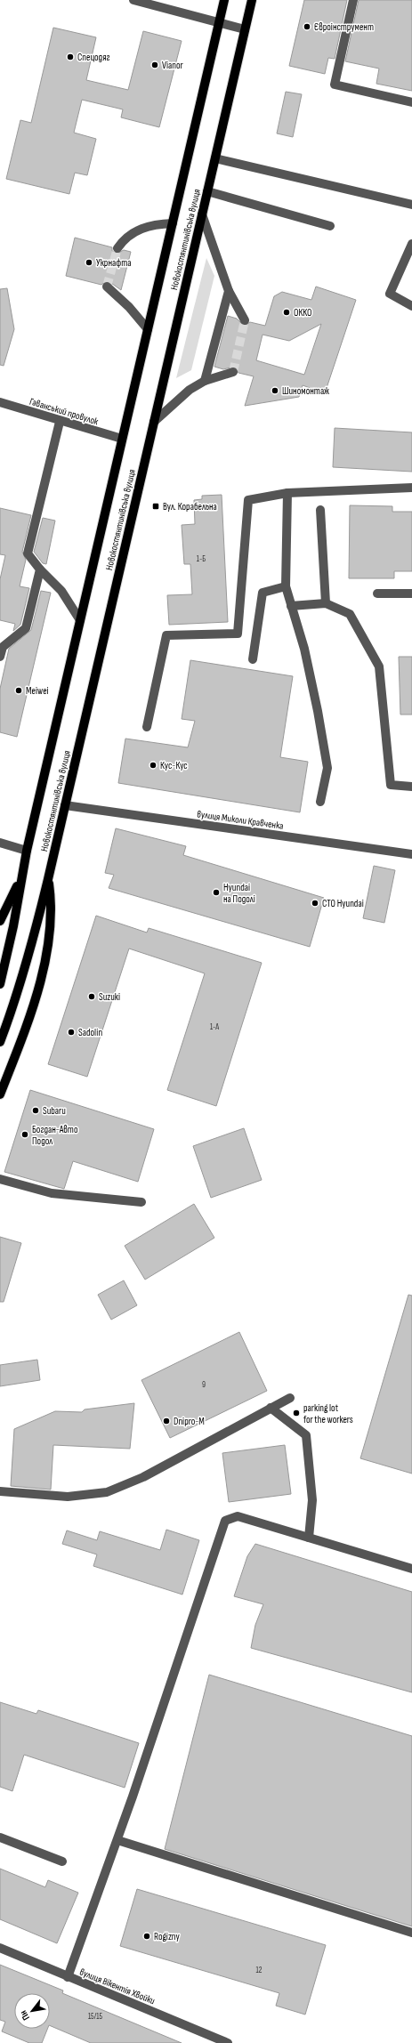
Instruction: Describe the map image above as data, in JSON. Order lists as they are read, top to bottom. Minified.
{"streets":{"main road":["Новокостянтинівська вулиця"],"street":["Гаванський провулок","вулиця Миколи Кравченка","вулиця Вікентія Хвойки"]},"crossings":[["Новокостянтинівська вулиця","Гаванський провулок"],["Новокостянтинівська вулиця","вулиця Миколи Кравченка"]],"places":{"other":["Євроiнструмент","Спецодяг","Vianor","Укрнафта","ОККО","Шиномонтаж","Meiwei","Кус-Кус","Hyundai на Подолі","СТО Hyundai","Suzuki","Sadolin","Subaru","Богдан-Авто Подол","parking lot for the workers","Dnipro-M","Rogizny"],"transit":["Вул. Корабельна"]},"house_numbers":["1-Б","1-А","9","12","15/15"],"north":"bottom left"}
